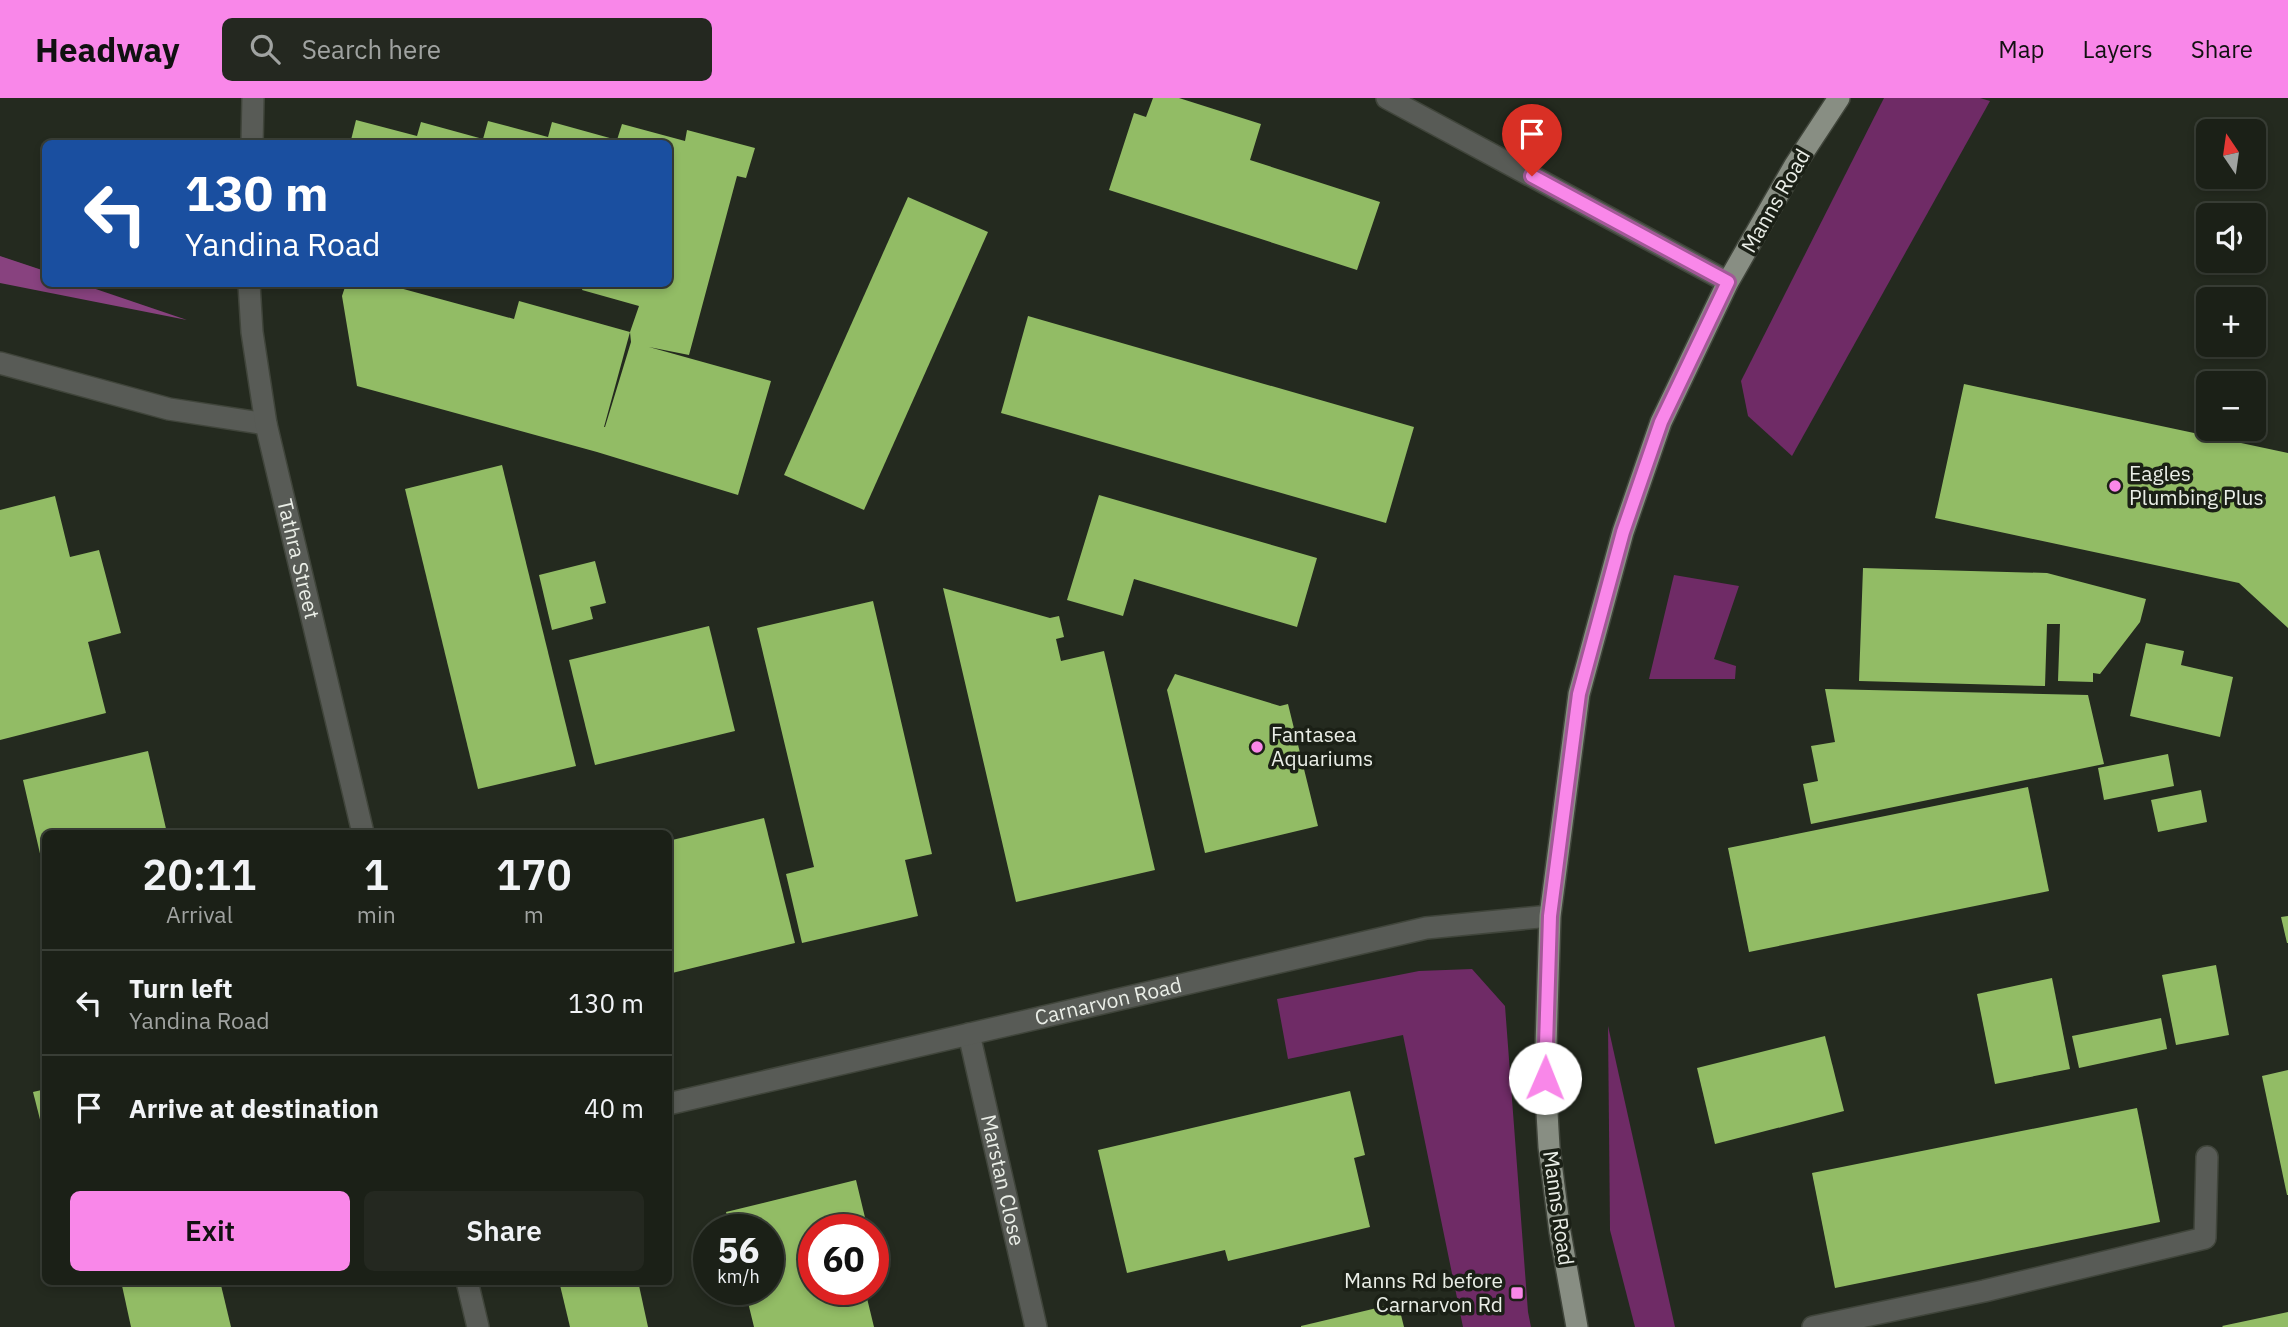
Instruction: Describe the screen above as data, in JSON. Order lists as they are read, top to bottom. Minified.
{"streets":{"main road":["Manns Road"],"street":["Tathra Street","Carnarvon Road","Marstan Close"]},"crossings":[["Manns Road","Carnarvon Road"],["Carnarvon Road","Marstan Close"]],"places":{"other":["Eagles Plumbing Plus","Fantasea Aquariums"],"transit":["Manns Rd before Carnarvon Rd"]},"north":"top","page":{"header":"Headway","search":"Search here","nav":["Map","Layers","Share"],"map_buttons":["+","−"],"turn":["130 m","Yandina Road"],"eta":["20:11","Arrival","1","min","170","m"],"list":[{"name":"Turn left","note":"Yandina Road","value":"130 m"},{"name":"Arrive at destination","value":"40 m"}],"buttons":["Exit","Share"],"speed":"56 km/h","limit":"60"}}
